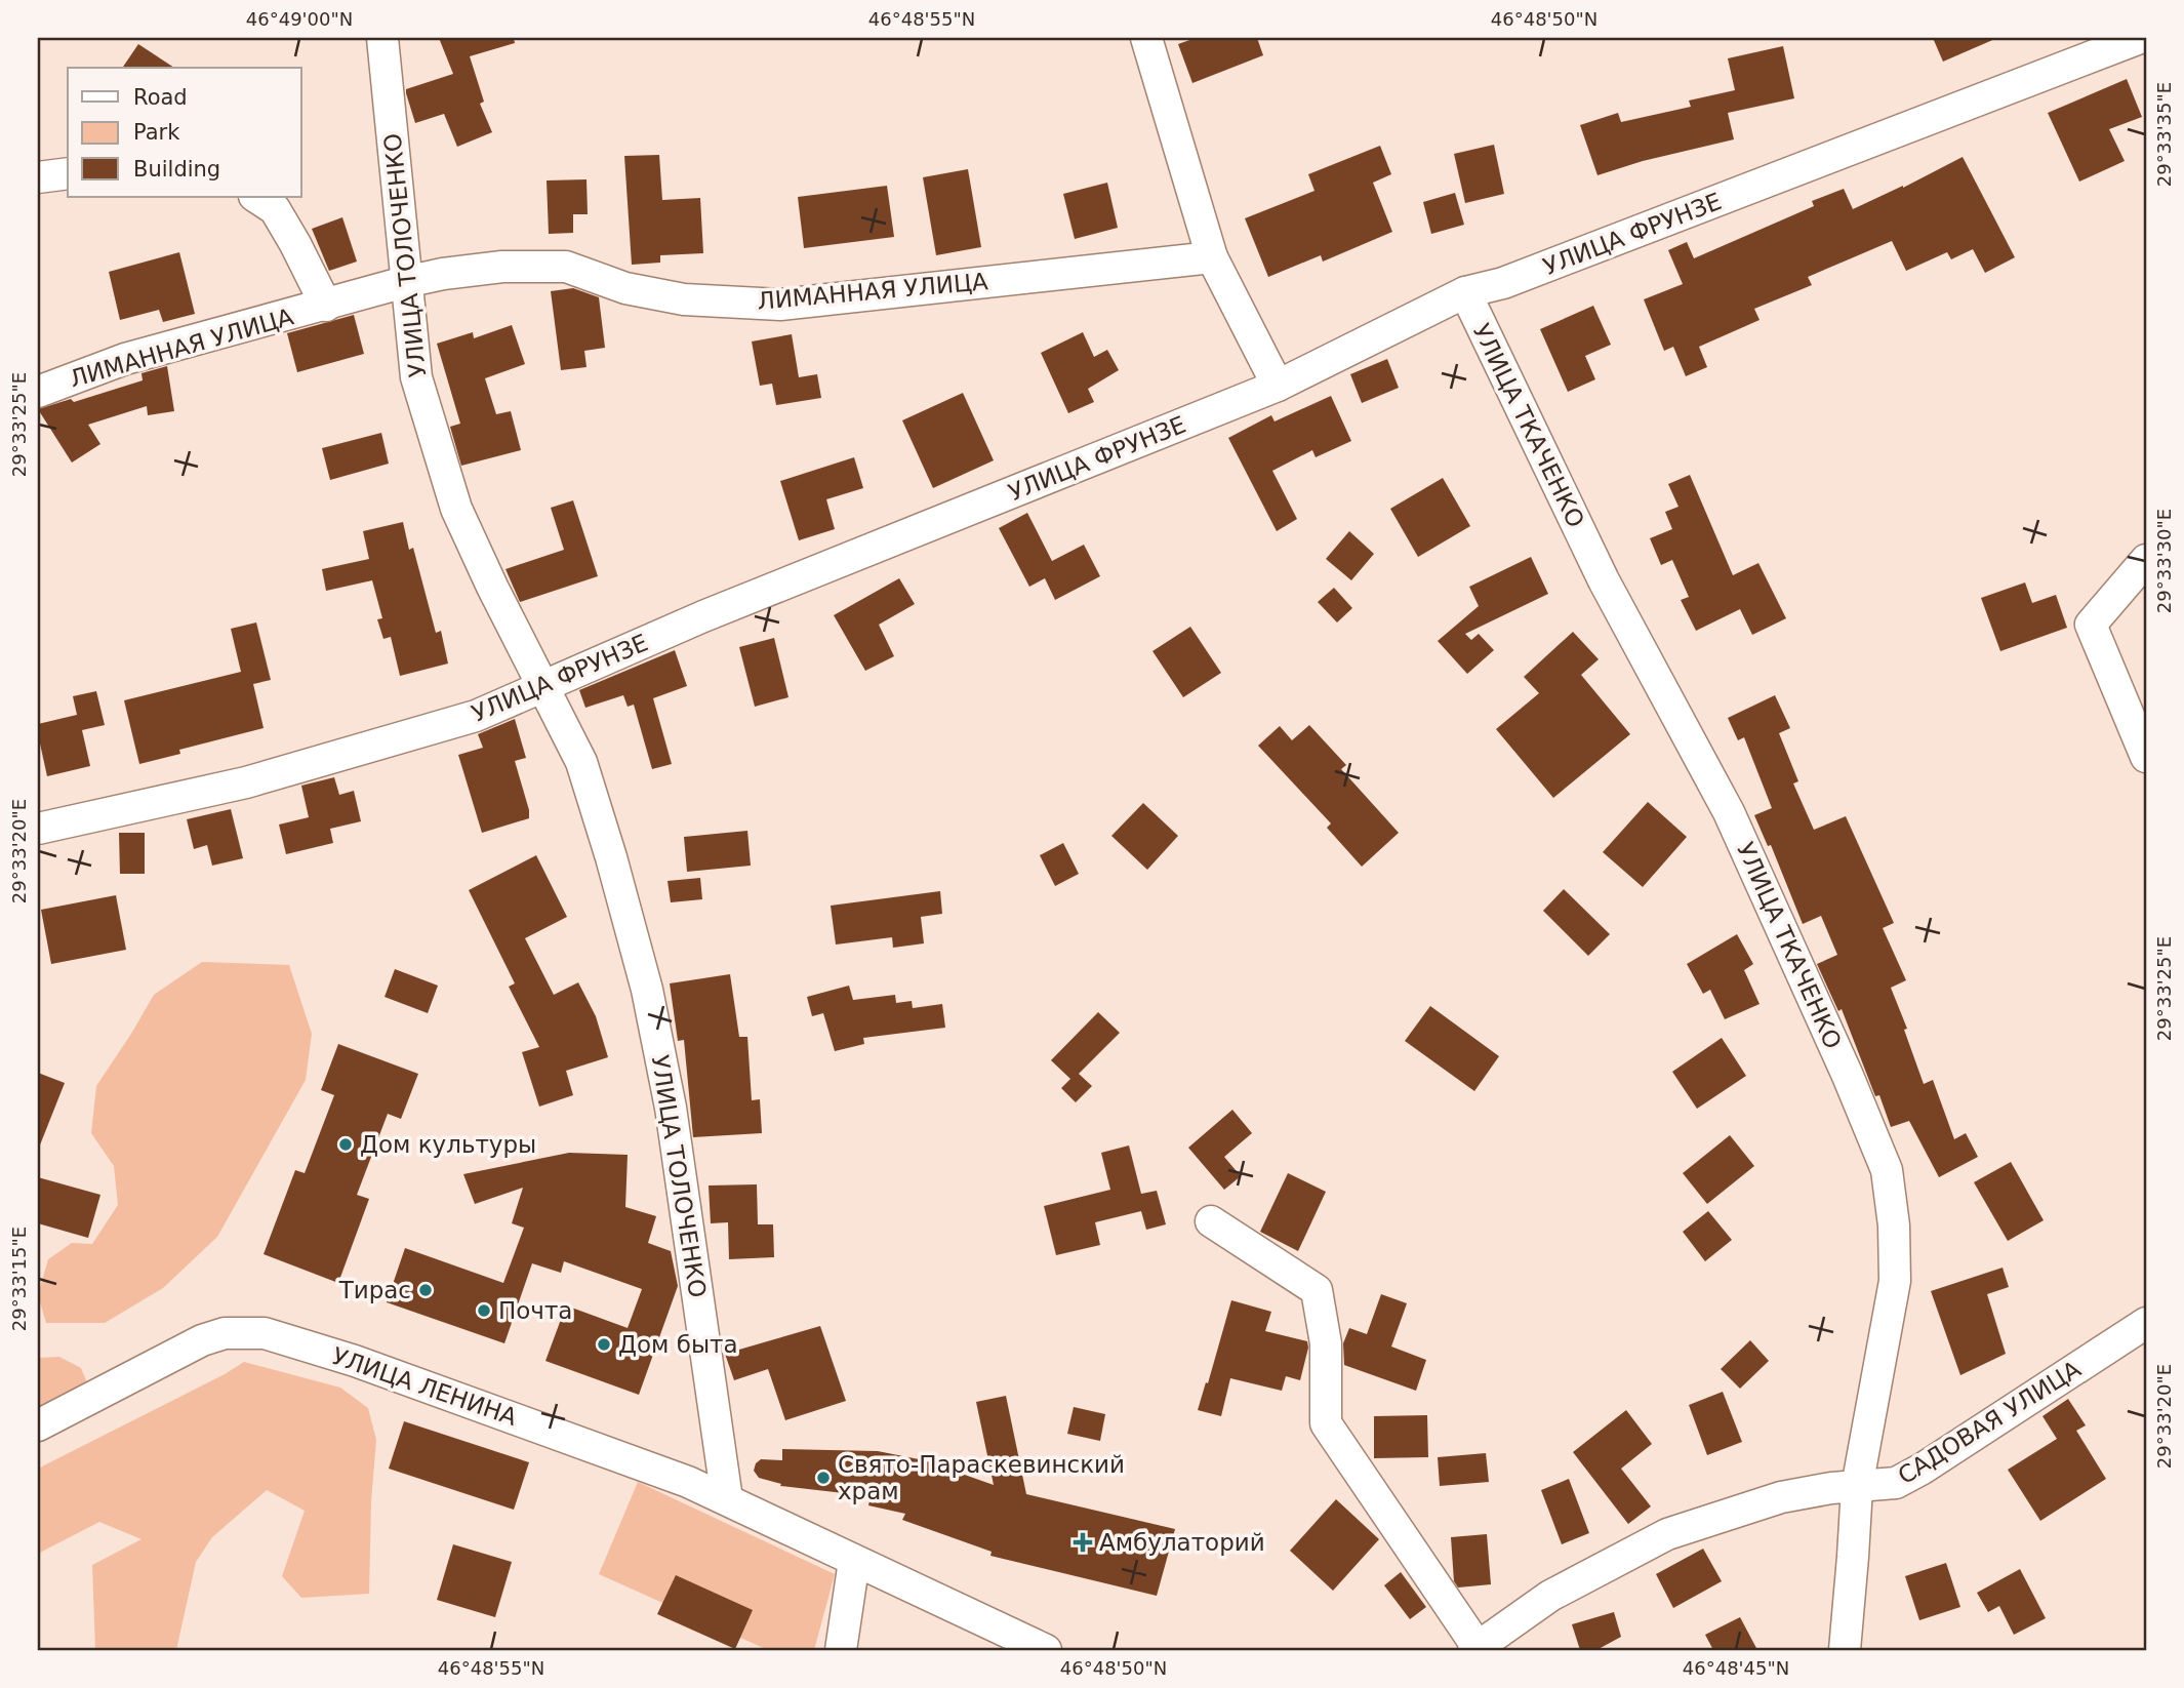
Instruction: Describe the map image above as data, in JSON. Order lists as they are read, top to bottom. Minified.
{"streets":{"street":["УЛИЦА ФРУНЗЕ","УЛИЦА ТОЛОЧЕНКО","ЛИМАННАЯ УЛИЦА","УЛИЦА ТКАЧЕНКО","УЛИЦА ЛЕНИНА","САДОВАЯ УЛИЦА"]},"crossings":[["УЛИЦА ФРУНЗЕ","УЛИЦА ТОЛОЧЕНКО"],["УЛИЦА ФРУНЗЕ","УЛИЦА ТКАЧЕНКО"],["УЛИЦА ТОЛОЧЕНКО","ЛИМАННАЯ УЛИЦА"],["УЛИЦА ТОЛОЧЕНКО","УЛИЦА ЛЕНИНА"],["УЛИЦА ТКАЧЕНКО","САДОВАЯ УЛИЦА"]],"places":{"other":["Дом культуры","Тирас","Почта","Дом быта","Свято-Параскевинский храм"],"health":["Амбулаторий"]},"legend":["Road","Park","Building"],"coordinates":["46°49'00\"N","46°48'55\"N","46°48'50\"N","29°33'35\"E","29°33'25\"E","29°33'30\"E","29°33'20\"E","29°33'15\"E","46°48'45\"N"]}
